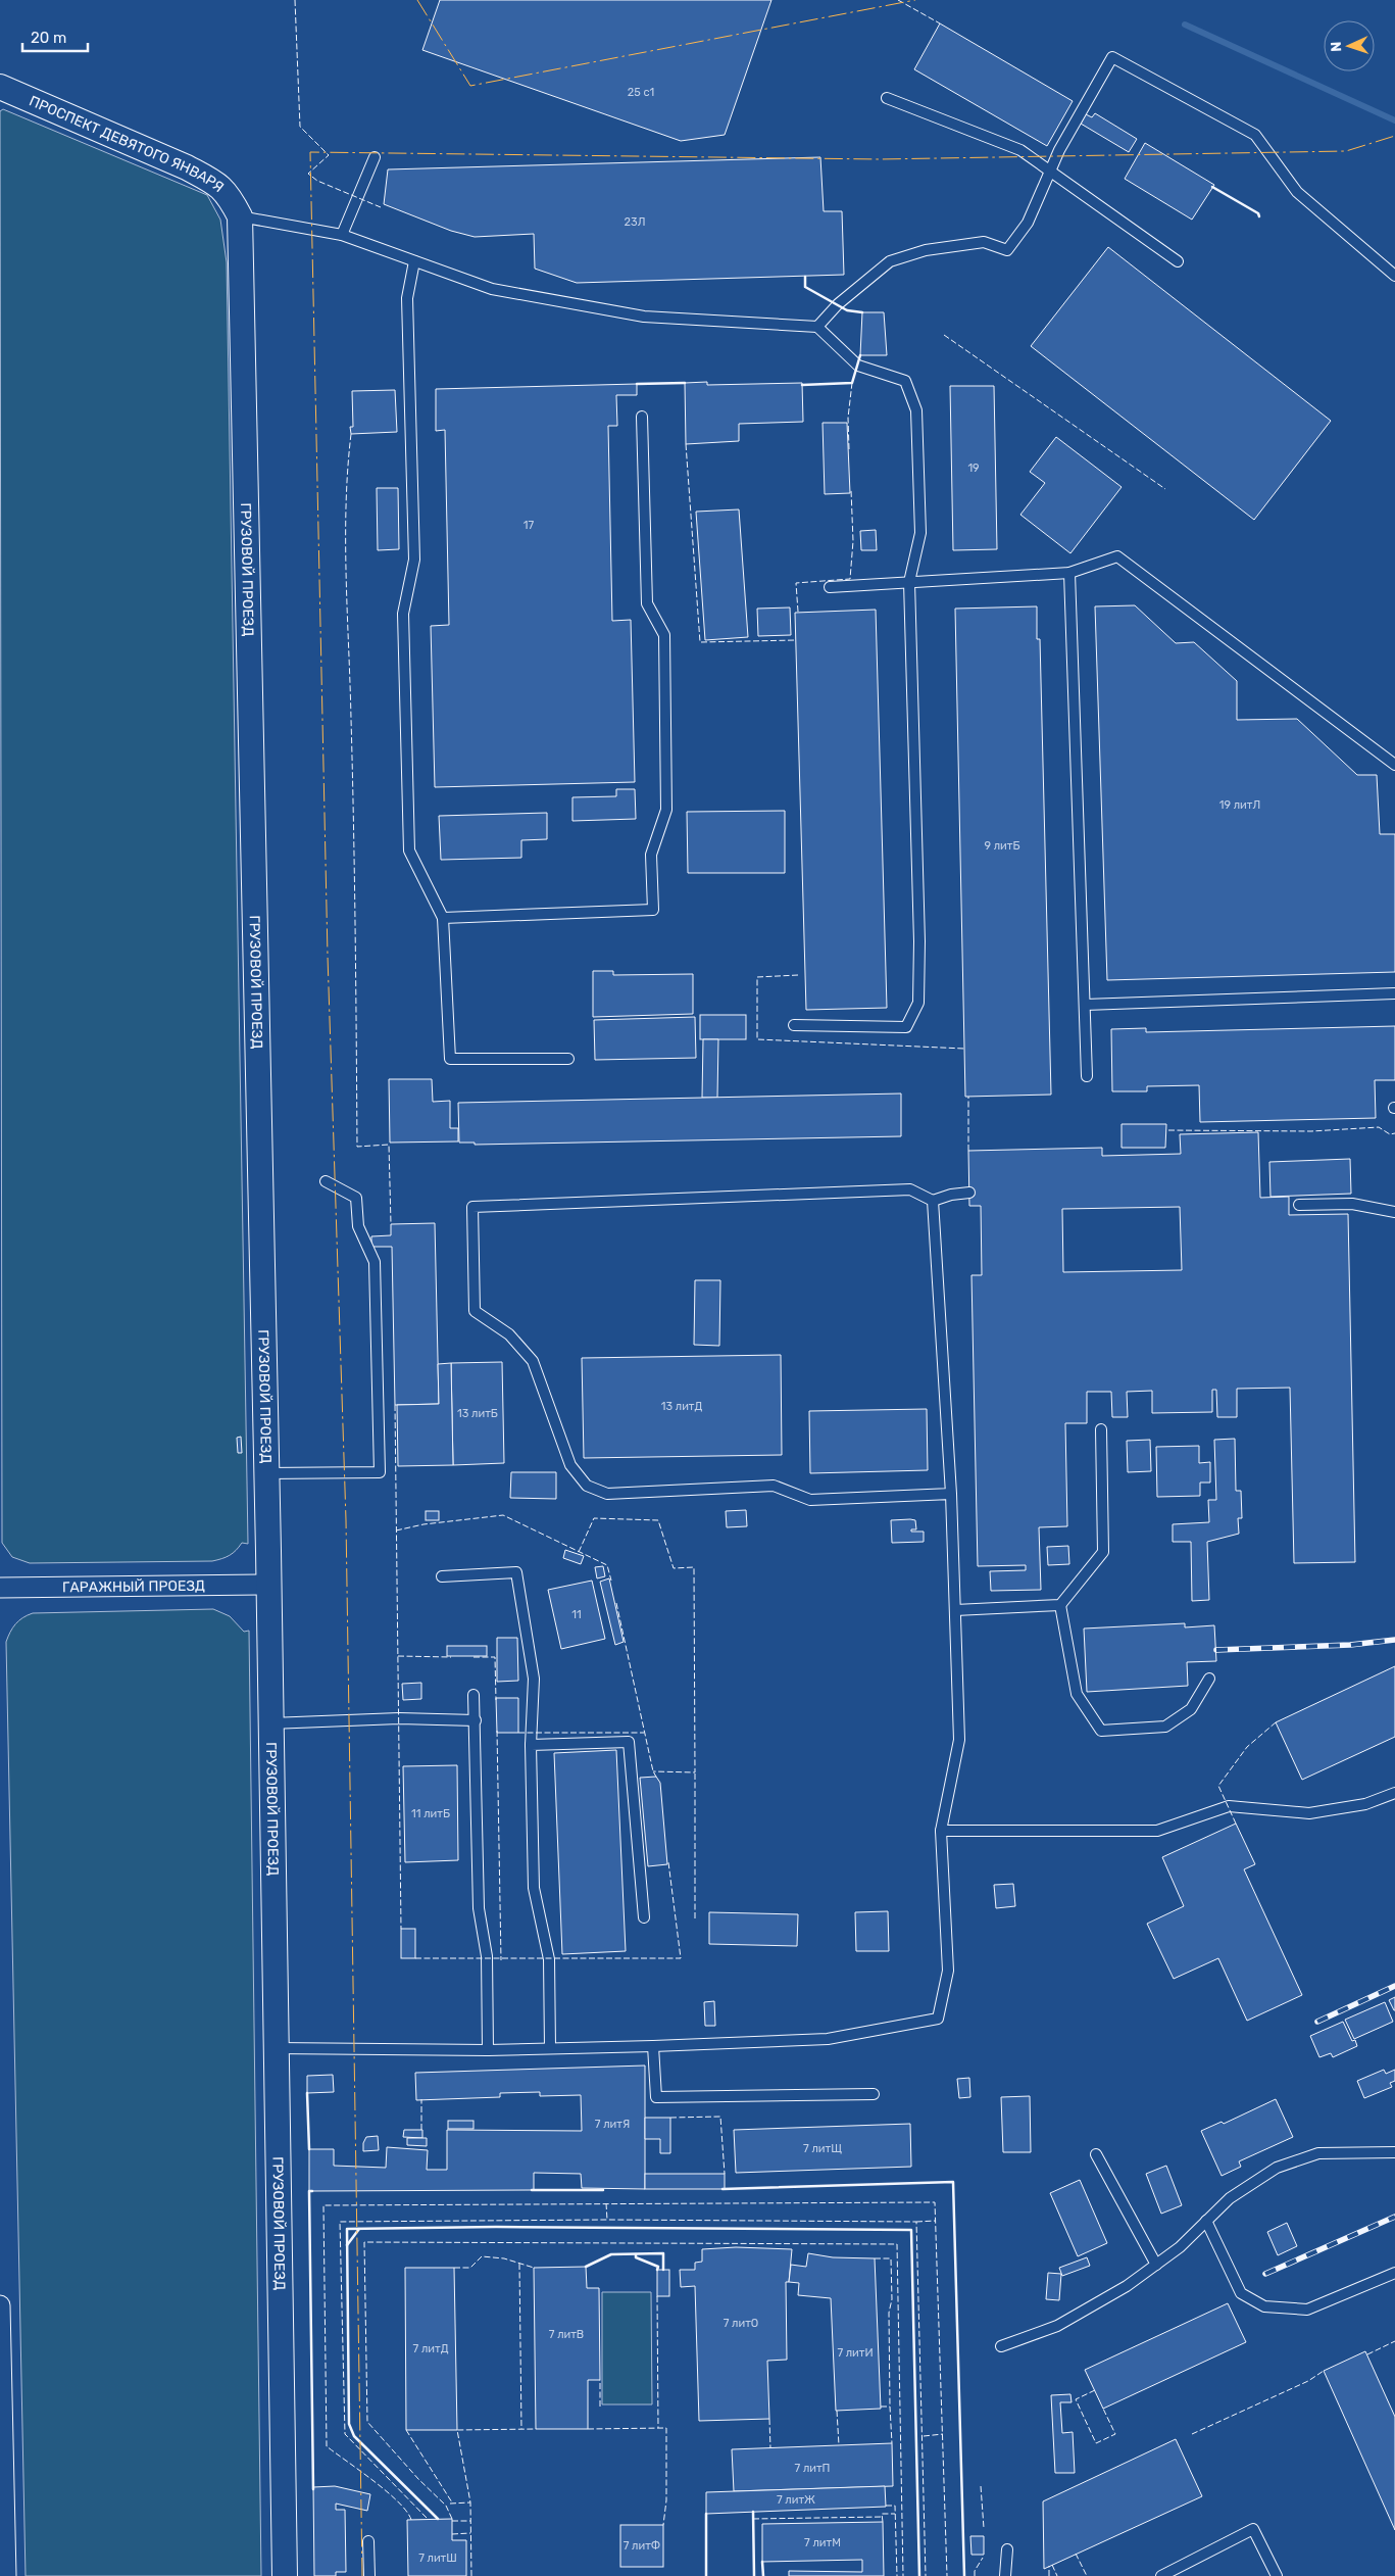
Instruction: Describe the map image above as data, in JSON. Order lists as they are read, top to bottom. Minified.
{"streets":{"street":["ПРОСПЕКТ ДЕВЯТОГО ЯНВАРЯ","ГРУЗОВОЙ ПРОЕЗД","ГАРАЖНЫЙ ПРОЕЗД"]},"crossings":[["ПРОСПЕКТ ДЕВЯТОГО ЯНВАРЯ","ГРУЗОВОЙ ПРОЕЗД"],["ГРУЗОВОЙ ПРОЕЗД","ГАРАЖНЫЙ ПРОЕЗД"]],"house_numbers":["25 с1","23Л","19","17","19 литЛ","9 литБ","13 литД","13 литБ","11","11 литБ","7 литЯ","7 литЩ","7 литО","7 литВ","7 литД","7 литИ","7 литП","7 литЖ","7 литМ","7 литФ","7 литШ"],"scale_bar":"20 m","north":"left"}
